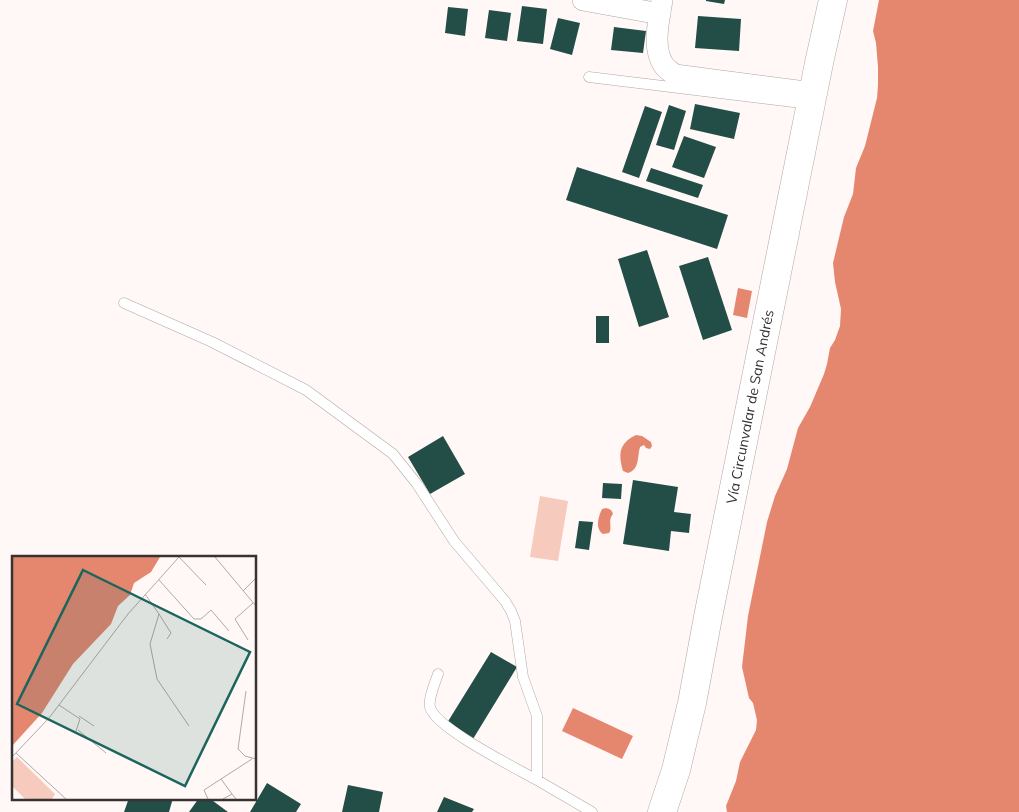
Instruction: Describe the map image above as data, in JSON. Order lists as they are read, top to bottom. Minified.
{"streets":{"highway":["Vía Circunvalar de San Andrés"]}}
